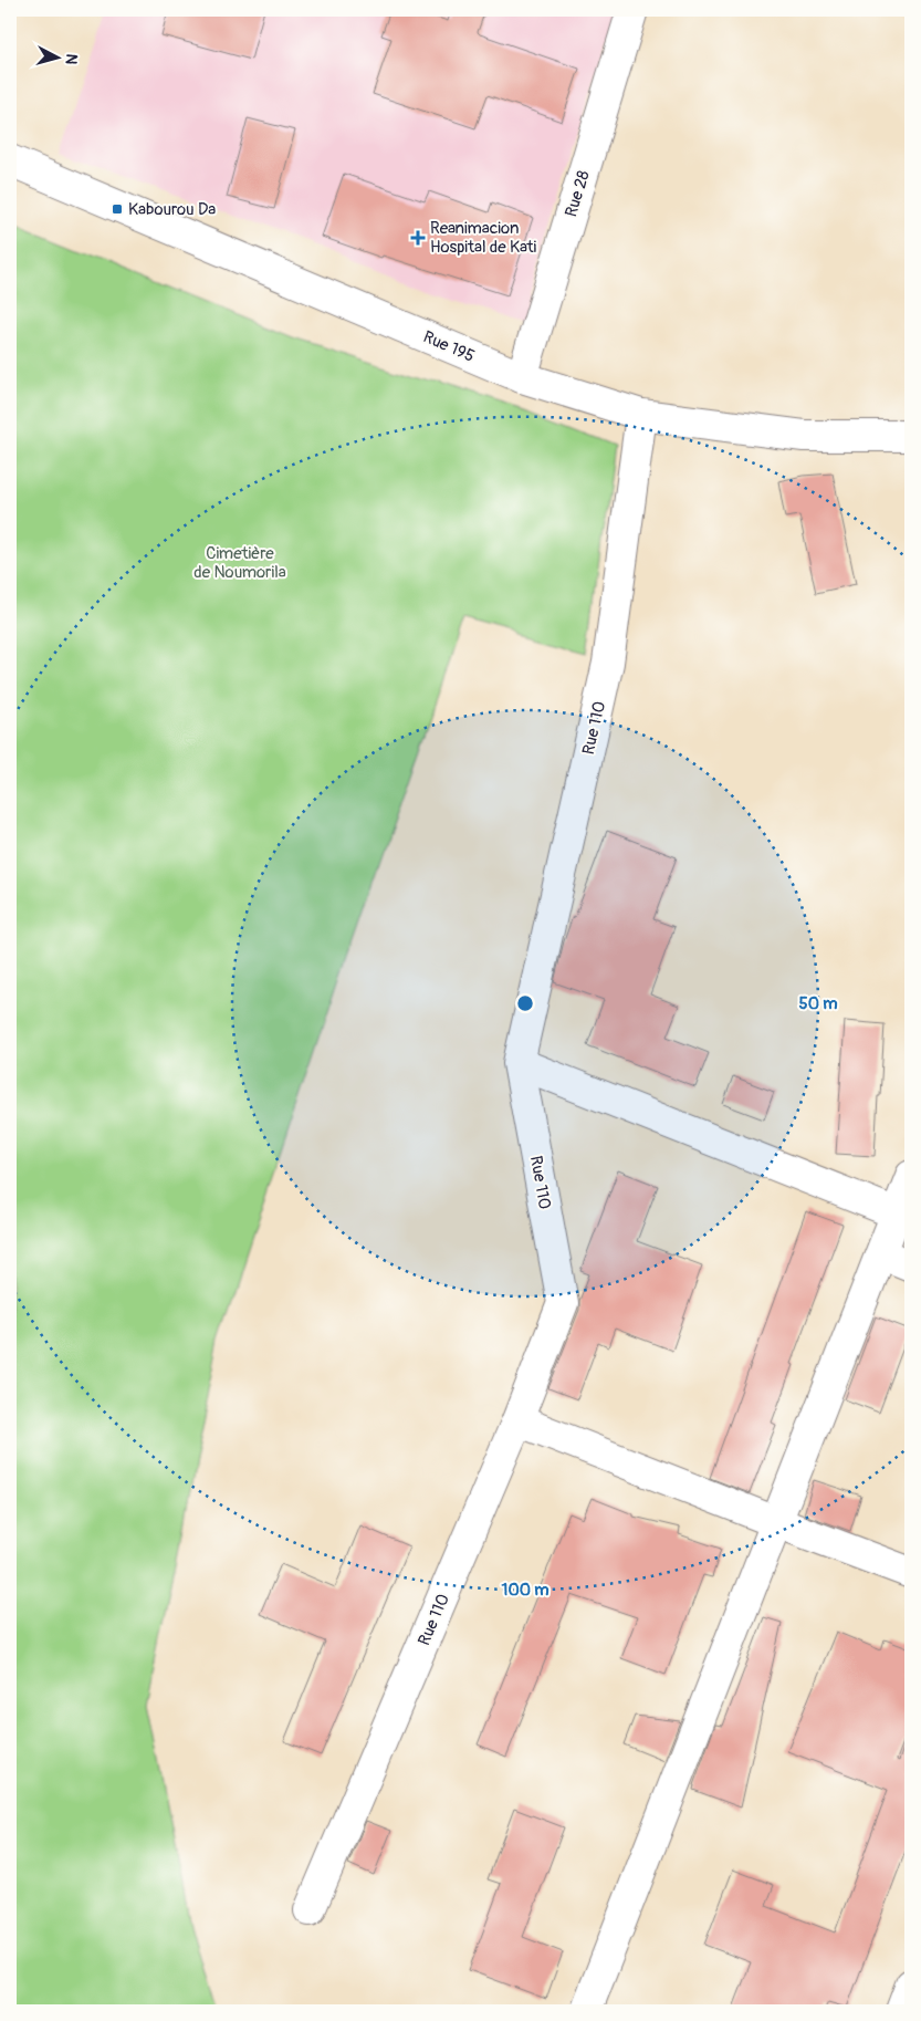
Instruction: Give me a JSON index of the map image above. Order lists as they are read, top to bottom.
{
  "streets": {
    "street": ["Rue 28", "Rue 195", "Rue 110"]
  },
  "crossings": [
    ["Rue 28", "Rue 195"],
    ["Rue 195", "Rue 110"]
  ],
  "parks": ["Cimetière de Noumorila"],
  "places": {
    "transit": ["Kabourou Da"],
    "health": ["Reanimacion Hospital de Kati"]
  },
  "north": "right",
  "rings": ["50 m", "100 m"]
}
